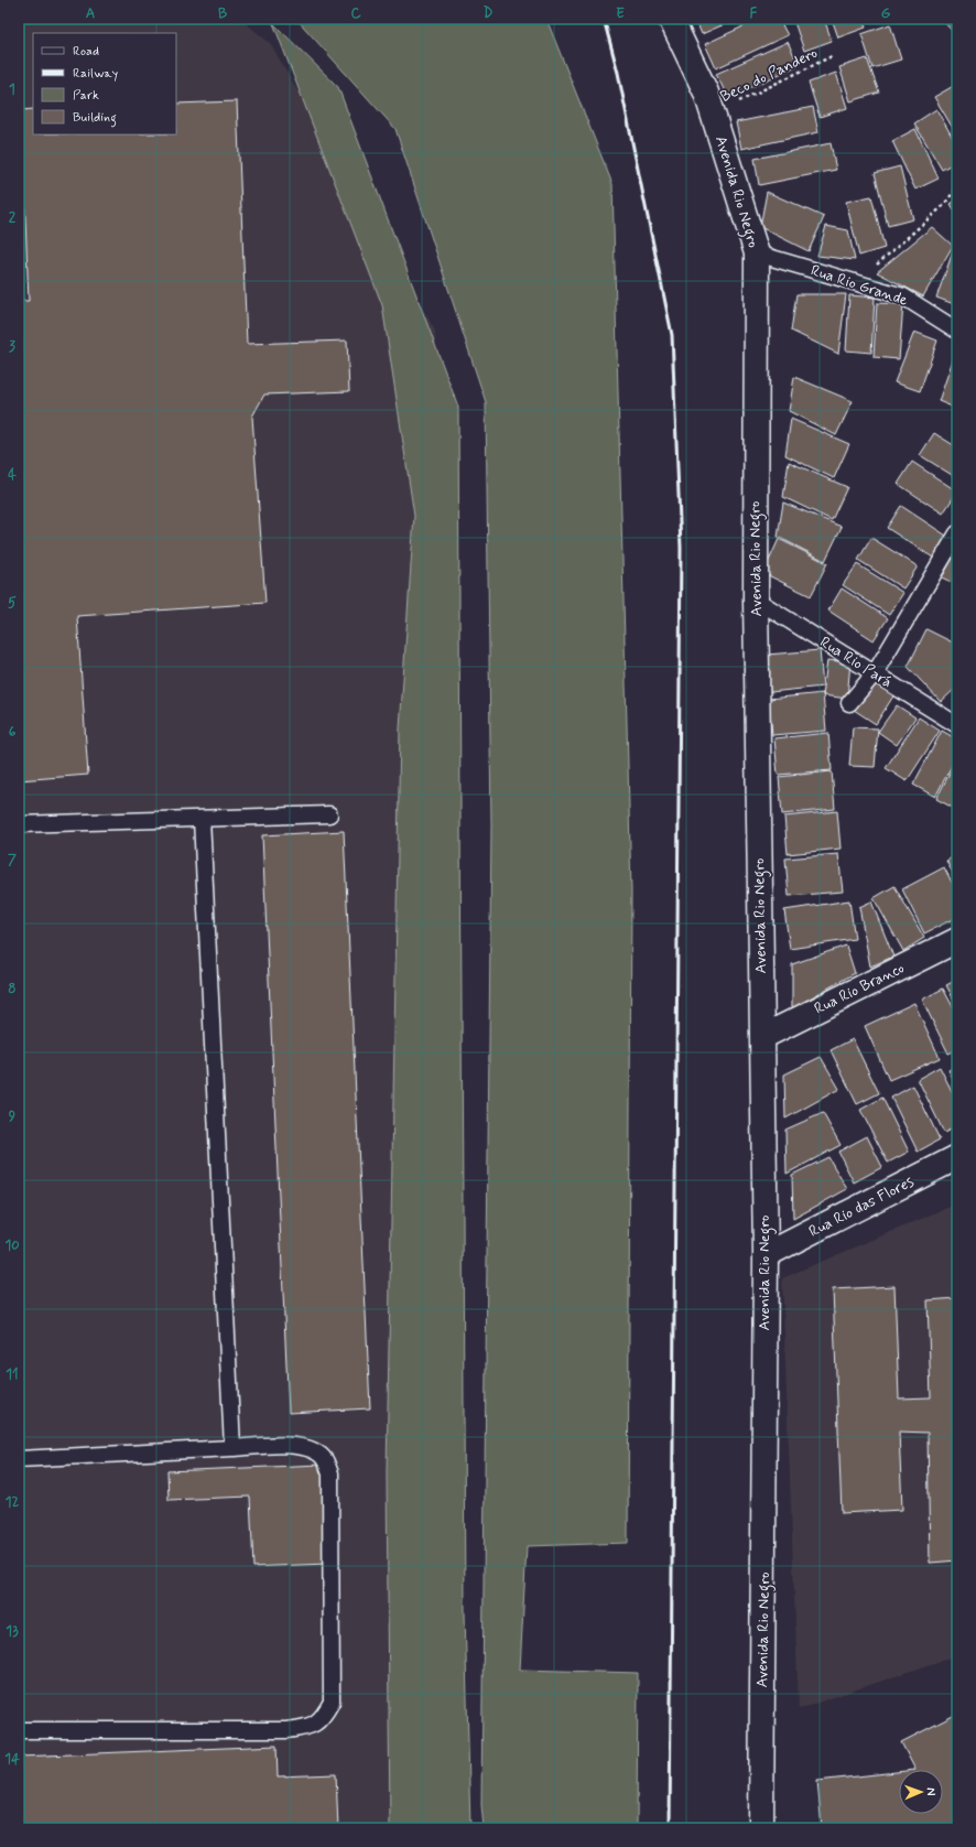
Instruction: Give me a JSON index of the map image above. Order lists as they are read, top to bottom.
{
  "streets": {
    "street": ["Avenida Rio Negro", "Rua Rio Branco", "Rua Rio das Flores"],
    "lane": ["Rua Rio Grande", "Rua Rio Pará"],
    "path": ["Beco do Pandero"]
  },
  "crossings": [
    ["Beco do Pandero", "Avenida Rio Negro"],
    ["Avenida Rio Negro", "Rua Rio Grande"],
    ["Avenida Rio Negro", "Rua Rio Pará"],
    ["Avenida Rio Negro", "Rua Rio Branco"],
    ["Avenida Rio Negro", "Rua Rio das Flores"]
  ],
  "legend": [
    "Road",
    "Railway",
    "Park",
    "Building"
  ],
  "north": "right",
  "grid": {
    "columns": [
      "A",
      "B",
      "C",
      "D",
      "E",
      "F",
      "G"
    ],
    "rows": [
      "1",
      "2",
      "3",
      "4",
      "5",
      "6",
      "7",
      "8",
      "9",
      "10",
      "11",
      "12",
      "13",
      "14"
    ]
  }
}
